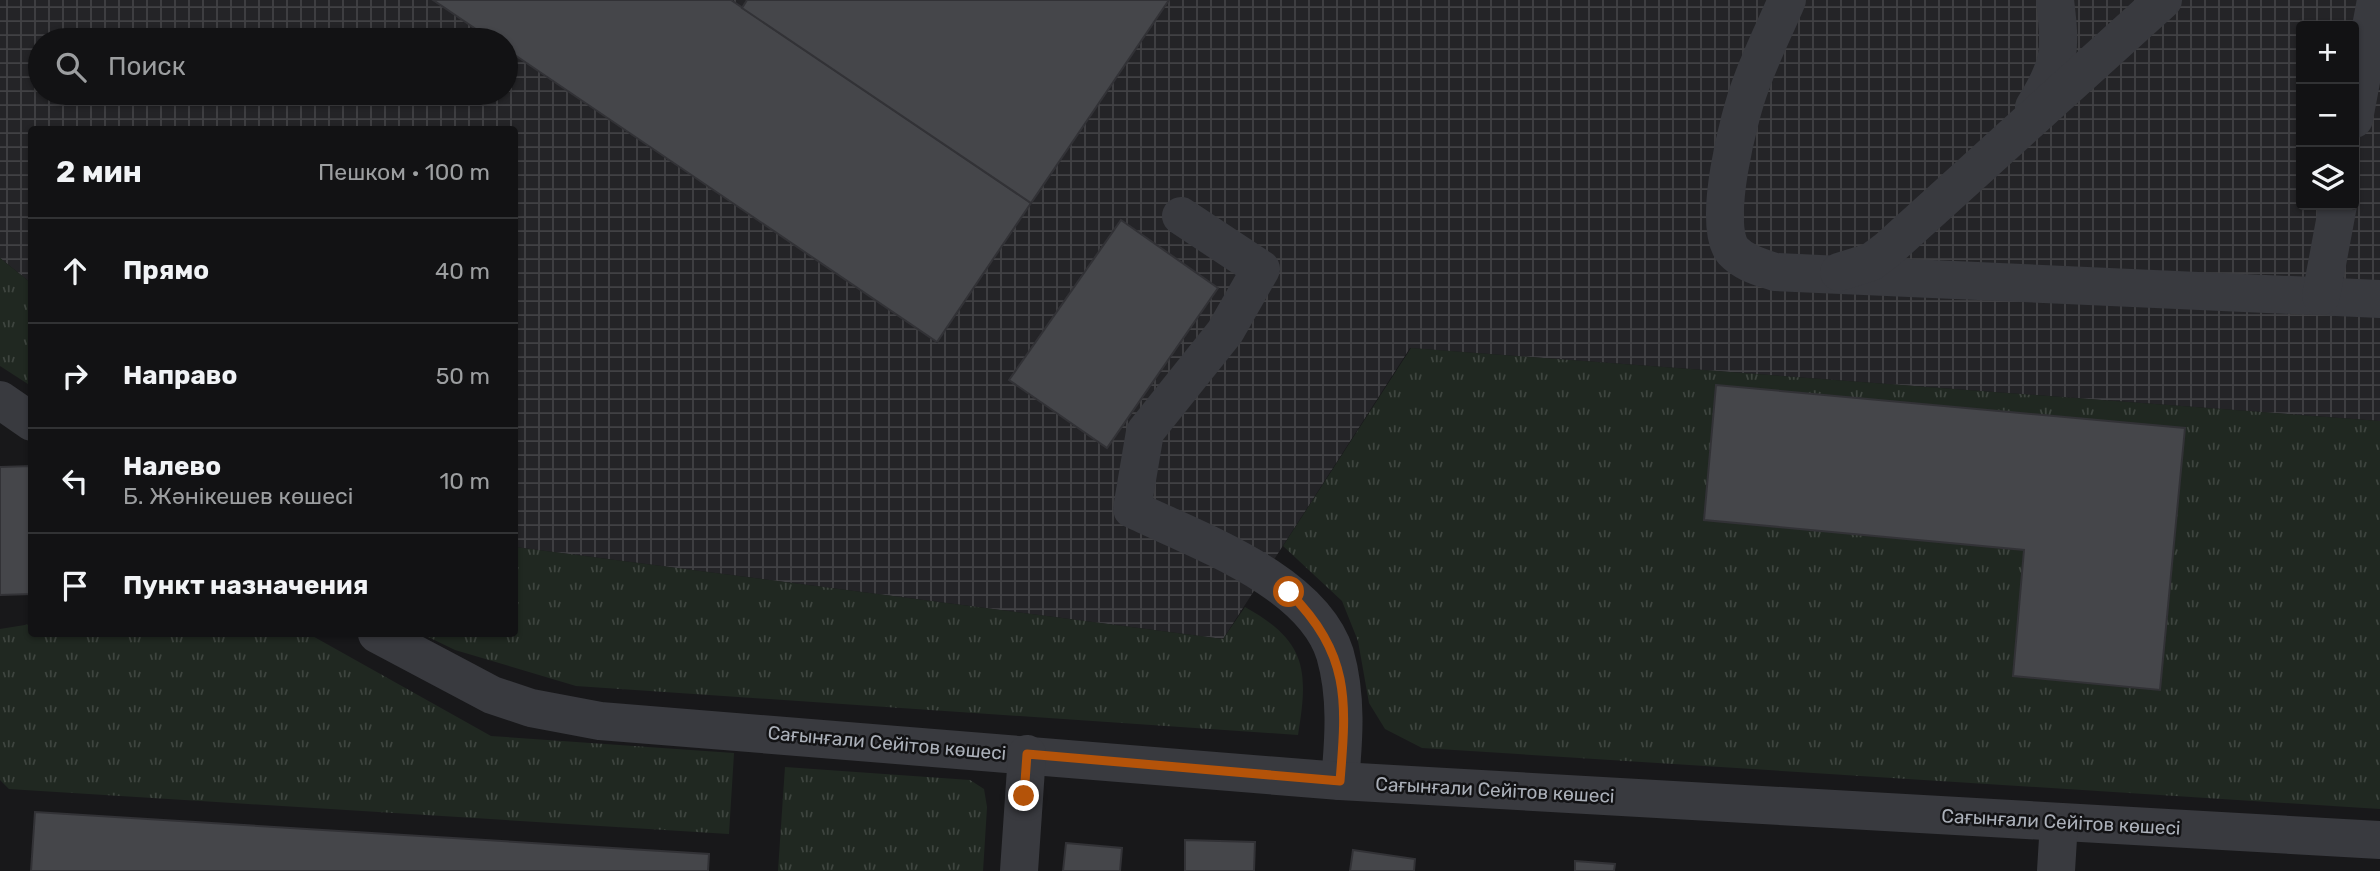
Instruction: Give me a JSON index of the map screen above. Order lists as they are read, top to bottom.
{
  "streets": {
    "street": ["Сағынғали Сейітов көшесі"]
  },
  "page": {
    "map_buttons": ["+", "−"],
    "search": "Поиск",
    "heading": ["2 мин", "Пешком · 100 m"],
    "list": [
      ["Прямо", "40 m"],
      ["Направо", "50 m"],
      ["Налево", "Б. Жәнікешев көшесі", "10 m"],
      "Пункт назначения"
    ]
  }
}
